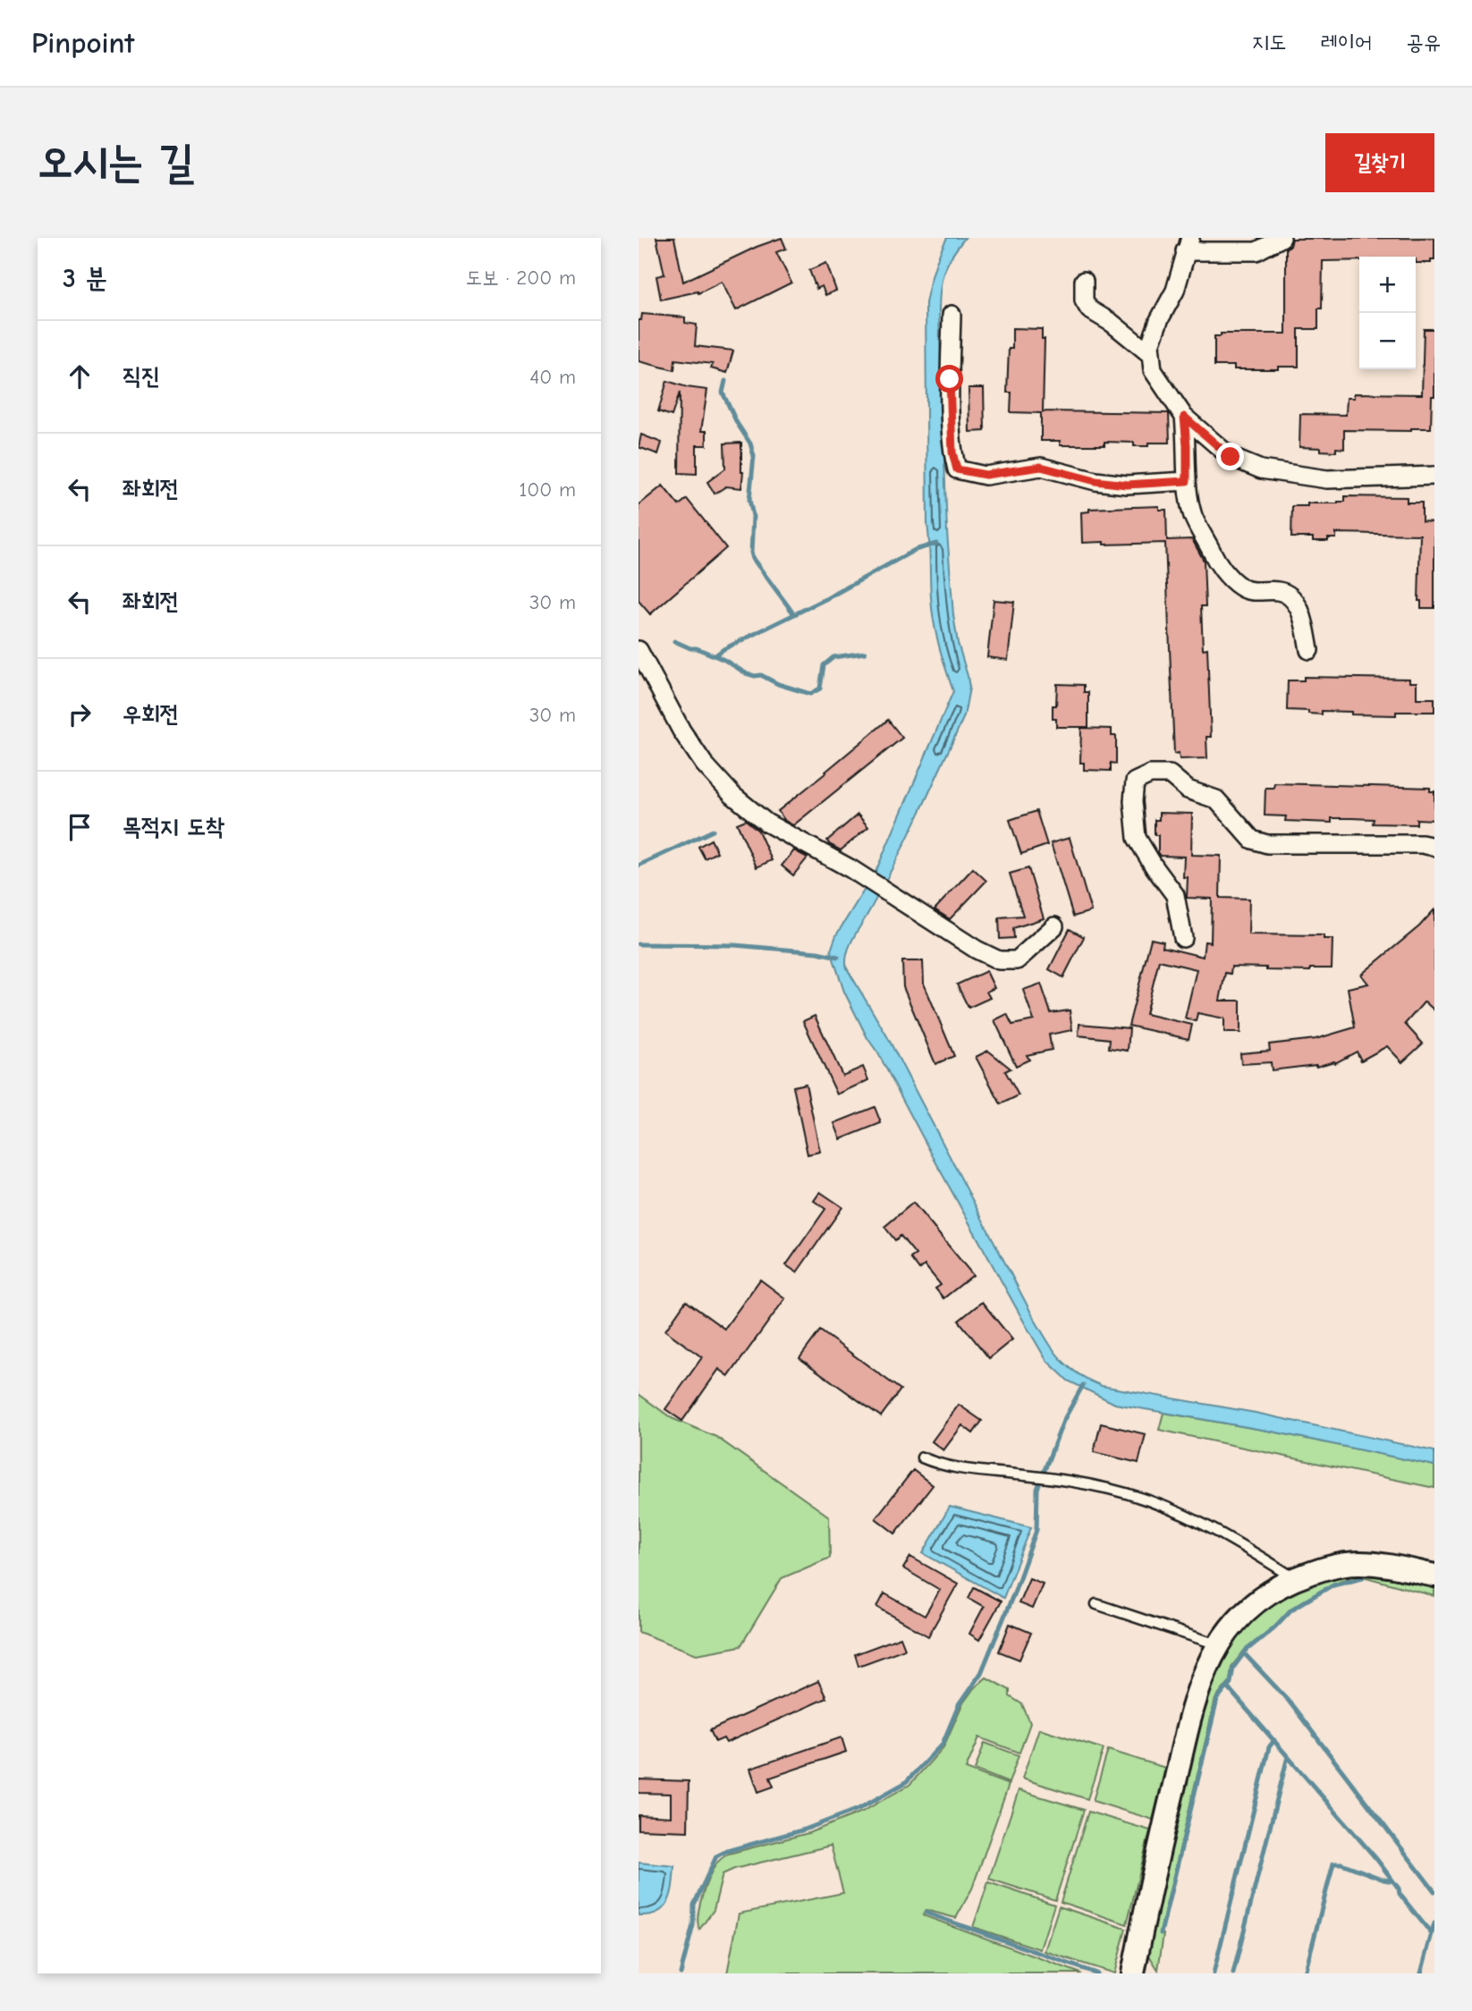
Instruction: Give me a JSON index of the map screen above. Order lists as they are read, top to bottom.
{
  "page": {
    "header": "Pinpoint",
    "nav": ["지도", "레이어", "공유"],
    "buttons": "길찾기",
    "title": "오시는 길",
    "heading": ["3 분", "도보 · 200 m"],
    "map_buttons": ["+", "−"],
    "list": [
      ["직진", "40 m"],
      ["좌회전", "100 m"],
      ["좌회전", "30 m"],
      ["우회전", "30 m"],
      "목적지 도착"
    ]
  }
}
